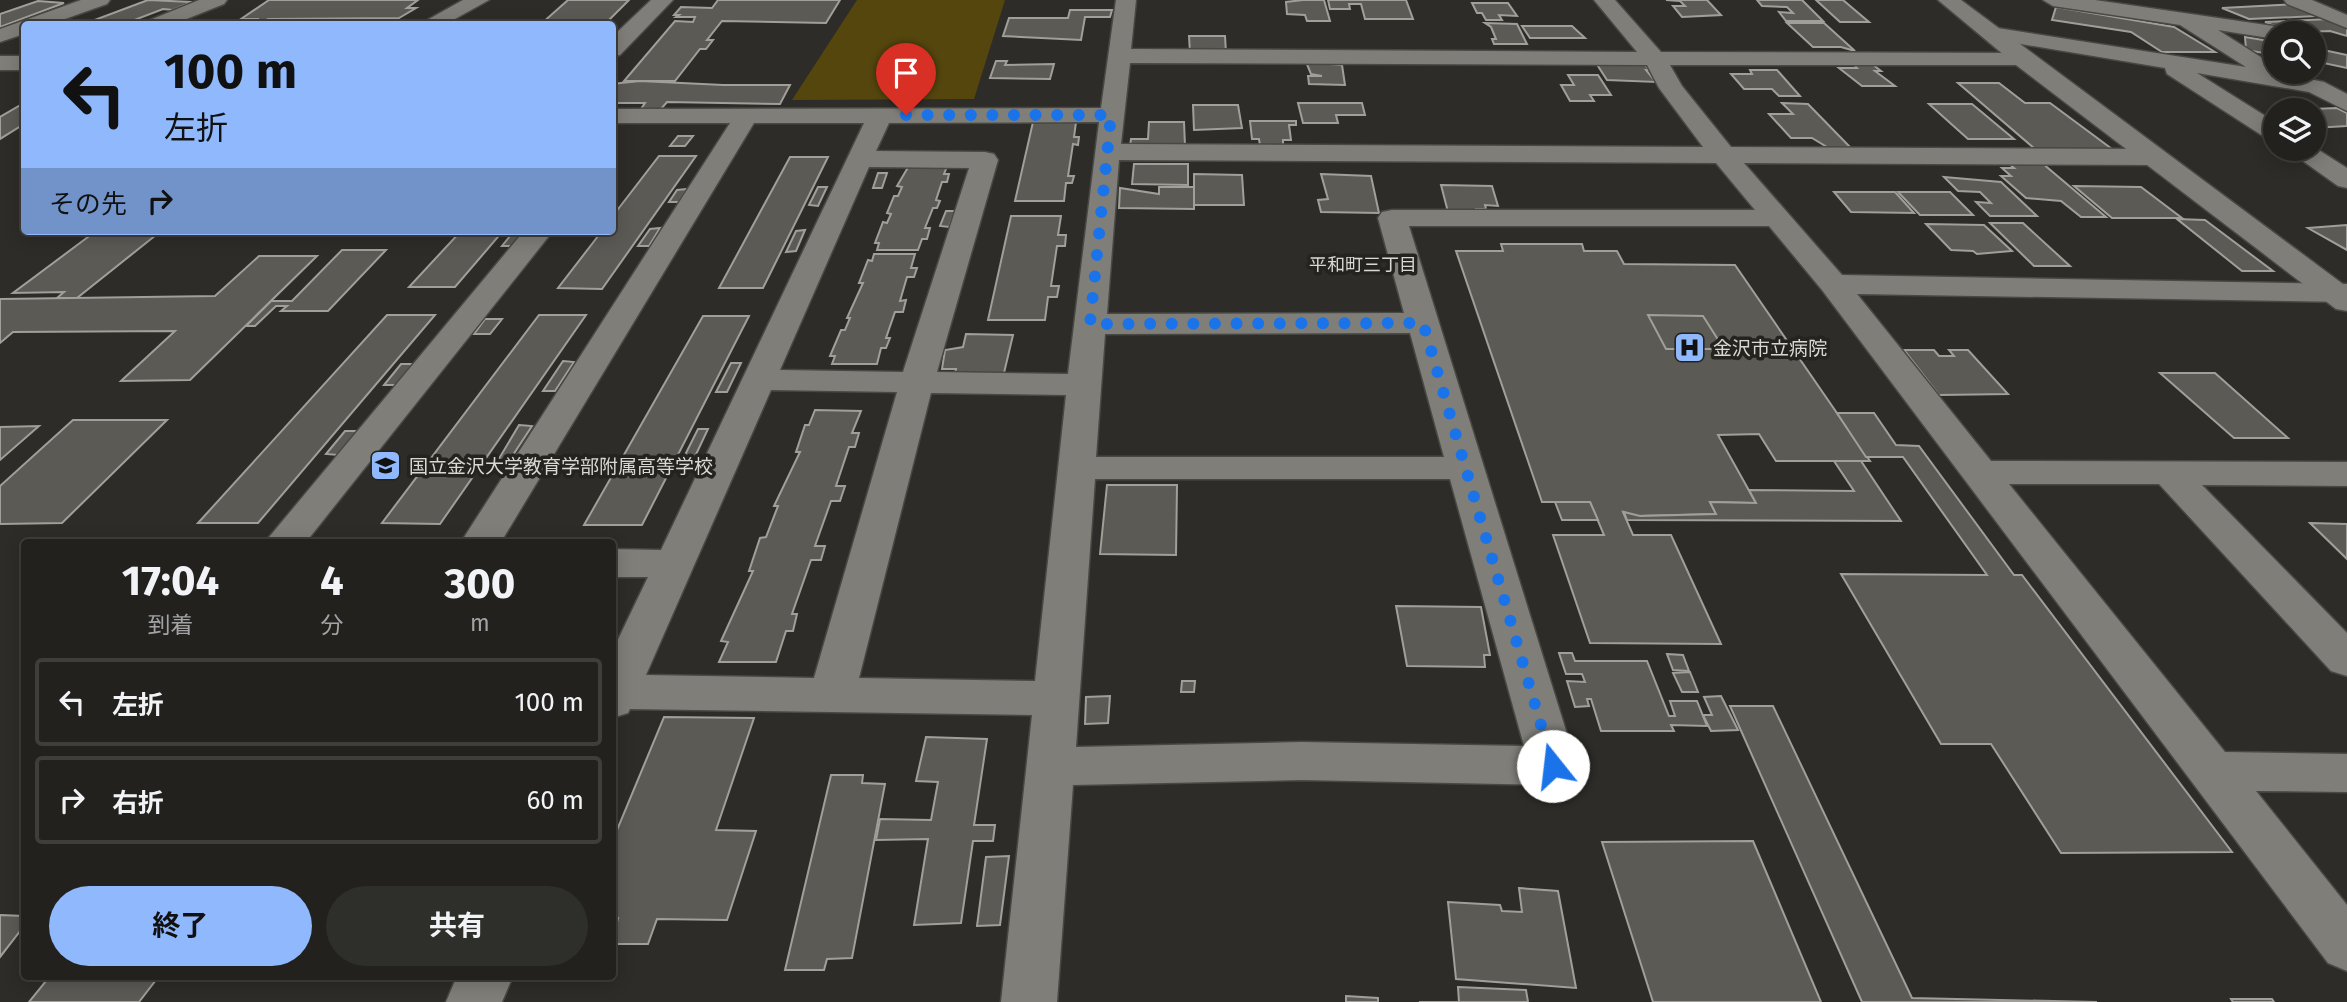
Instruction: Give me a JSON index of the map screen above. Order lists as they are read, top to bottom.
{
  "districts": ["平和町三丁目"],
  "places": {
    "hospital": ["金沢市立病院"],
    "school or university": ["国立金沢大学教育学部附属高等学校"]
  },
  "page": {
    "turn": ["100 m", "左折"],
    "then": "その先",
    "eta": [
      "17:04",
      "到着",
      "4",
      "分",
      "300",
      "m"
    ],
    "list": [
      {
        "name": "左折",
        "value": "100 m"
      },
      {
        "name": "右折",
        "value": "60 m"
      }
    ],
    "buttons": ["終了", "共有"]
  }
}
